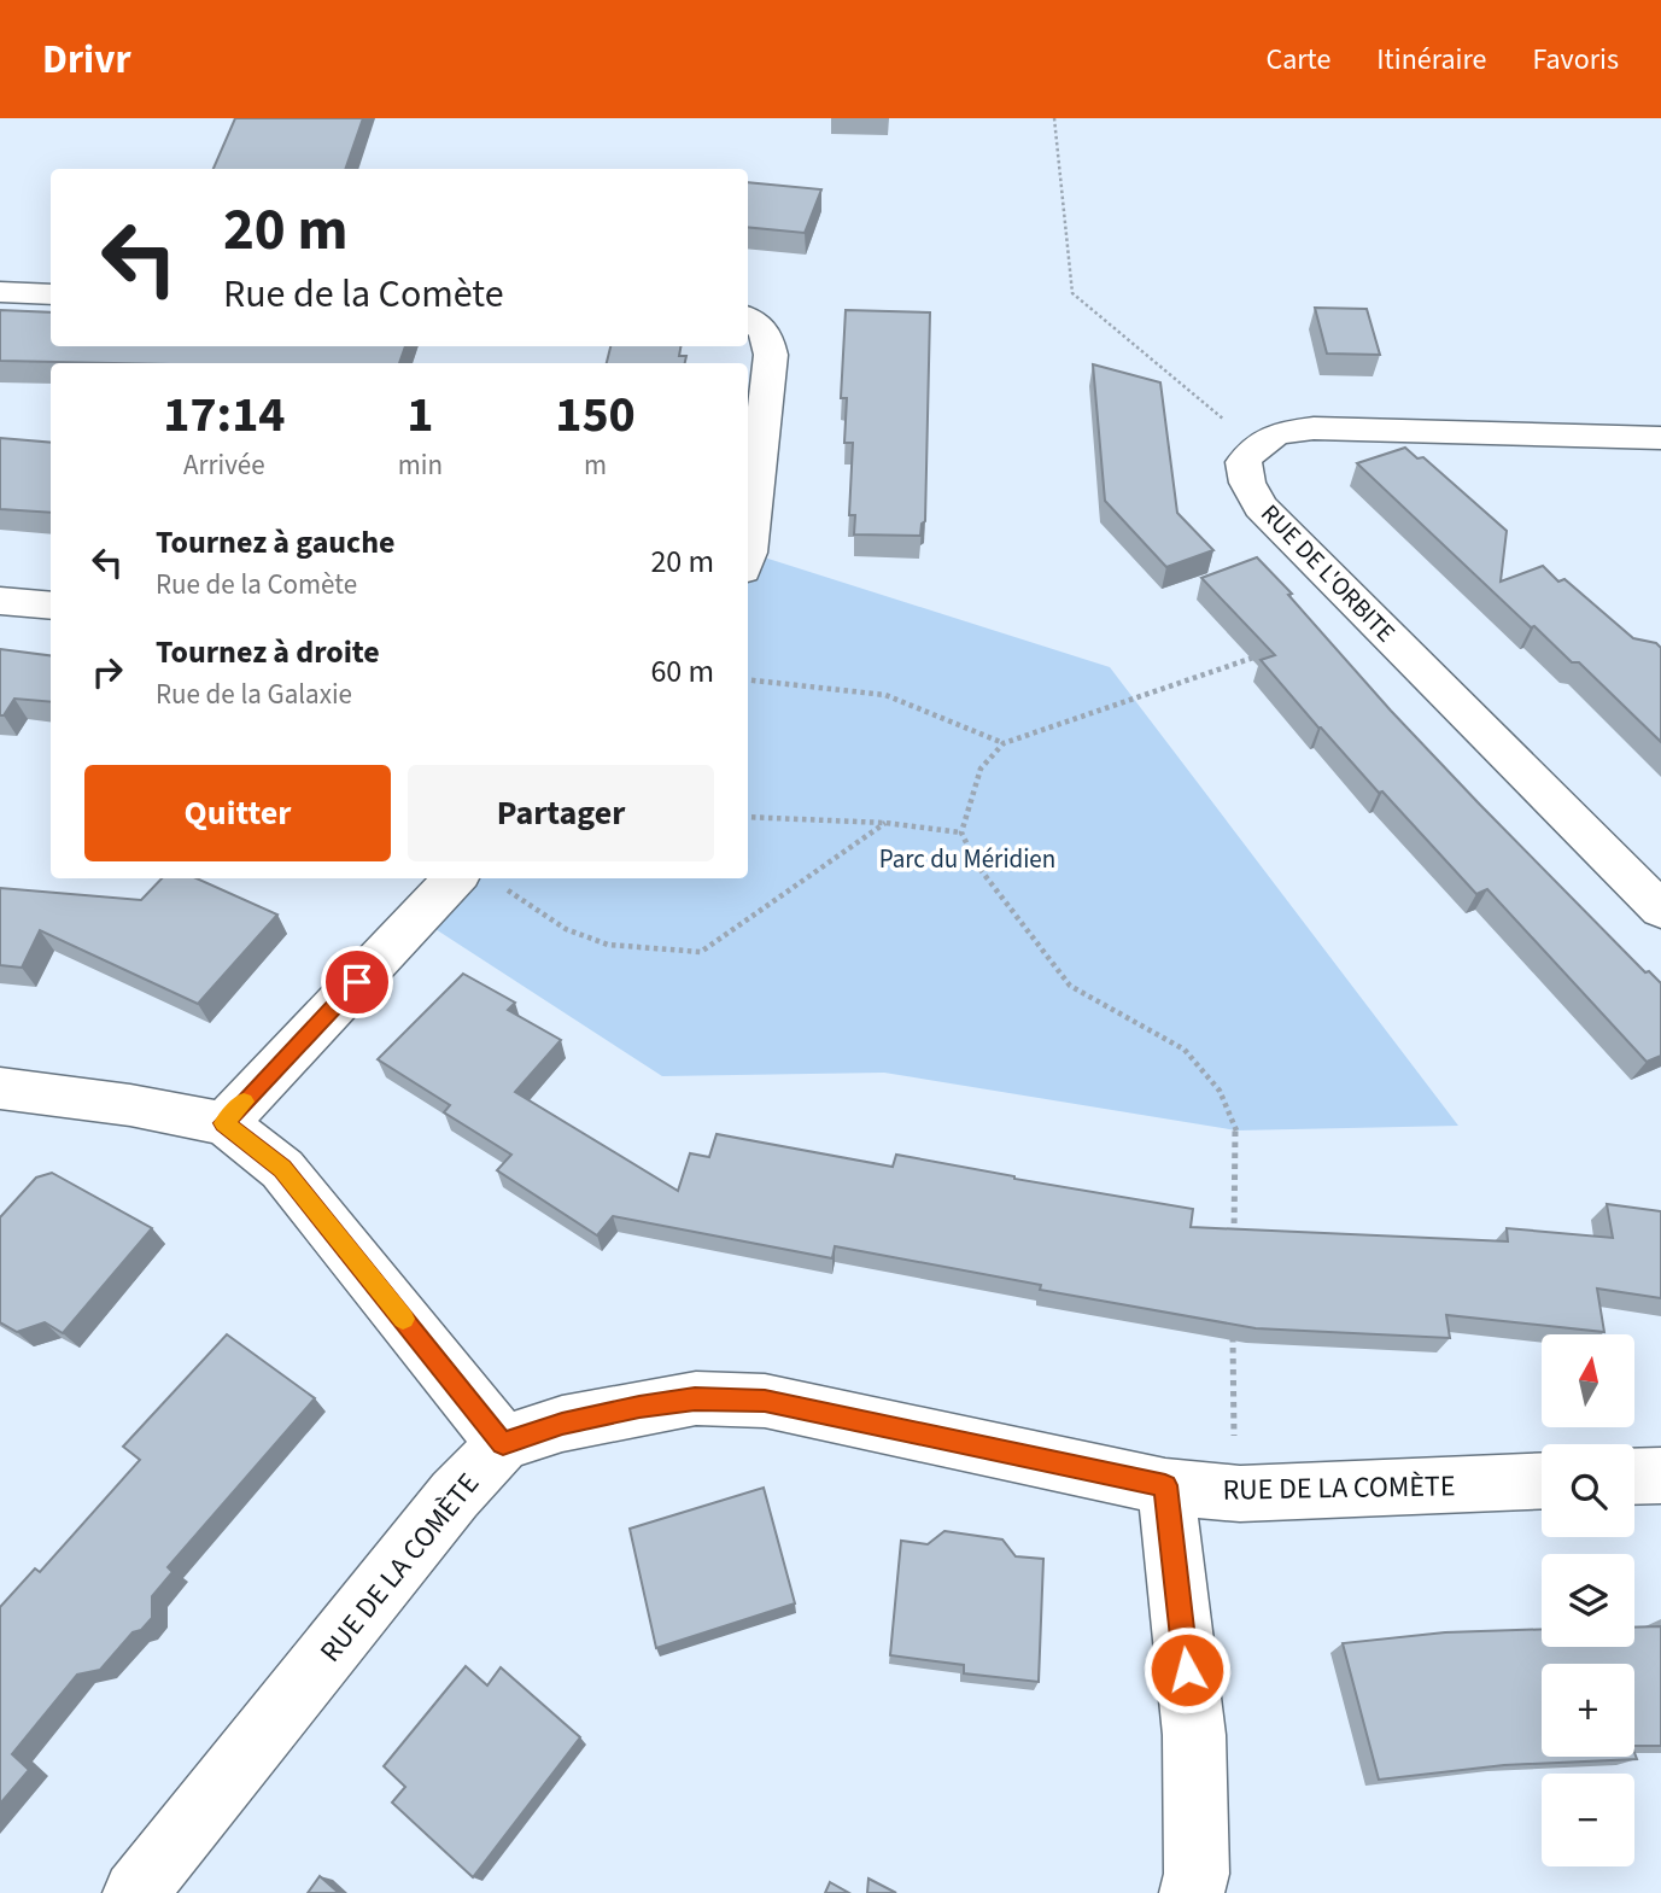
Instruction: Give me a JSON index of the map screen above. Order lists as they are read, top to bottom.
{
  "streets": {
    "street": ["RUE DE L'ORBITE", "RUE DE LA COMÈTE"]
  },
  "parks": ["Parc du Méridien"],
  "north": "top",
  "page": {
    "header": "Drivr",
    "nav": ["Carte", "Itinéraire", "Favoris"],
    "turn": ["20 m", "Rue de la Comète"],
    "eta": [
      "17:14",
      "Arrivée",
      "1",
      "min",
      "150",
      "m"
    ],
    "list": [
      {
        "name": "Tournez à gauche",
        "note": "Rue de la Comète",
        "value": "20 m"
      },
      {
        "name": "Tournez à droite",
        "note": "Rue de la Galaxie",
        "value": "60 m"
      }
    ],
    "buttons": ["Quitter", "Partager"],
    "map_buttons": ["+", "−"]
  }
}
